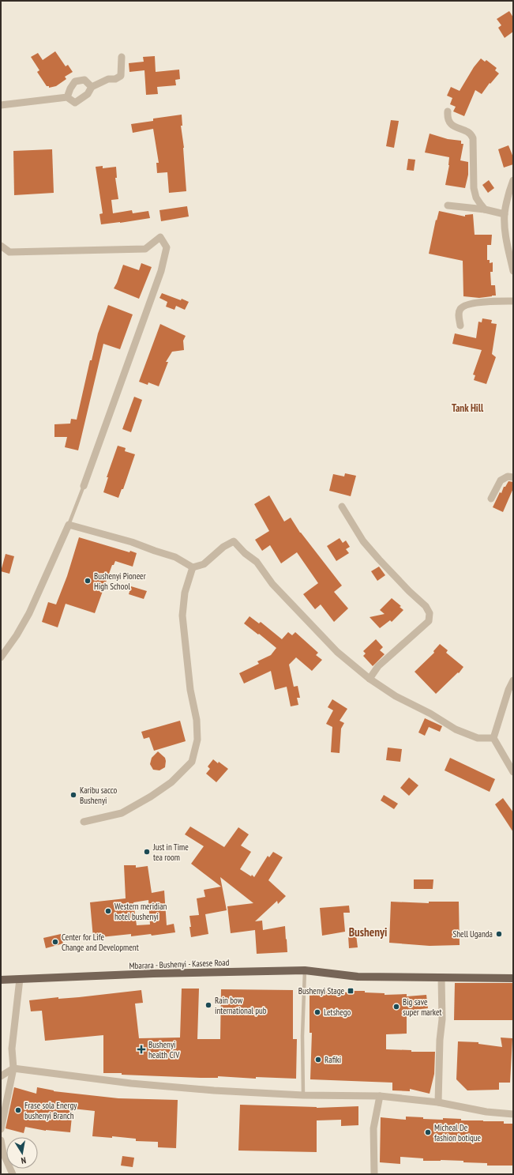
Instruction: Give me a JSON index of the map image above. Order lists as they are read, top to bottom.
{
  "streets": {
    "main road": ["Mbarara - Bushenyi - Kasese Road"]
  },
  "districts": ["Tank Hill", "Bushenyi"],
  "places": {
    "other": [
      "Bushenyi Pioneer High School",
      "Karibu sacco Bushenyi",
      "Just in Time tea room",
      "Western meridian hotel bushenyi",
      "Shell Uganda",
      "Center for Life Change and Development",
      "Rain bow international pub",
      "Big save super market",
      "Letshego",
      "Rafiki",
      "Frase sola Energy bushenyi Branch",
      "Micheal De fashion botique"
    ],
    "transit": ["Bushenyi Stage"],
    "health": ["Bushenyi health CIV"]
  },
  "north": "bottom"
}
